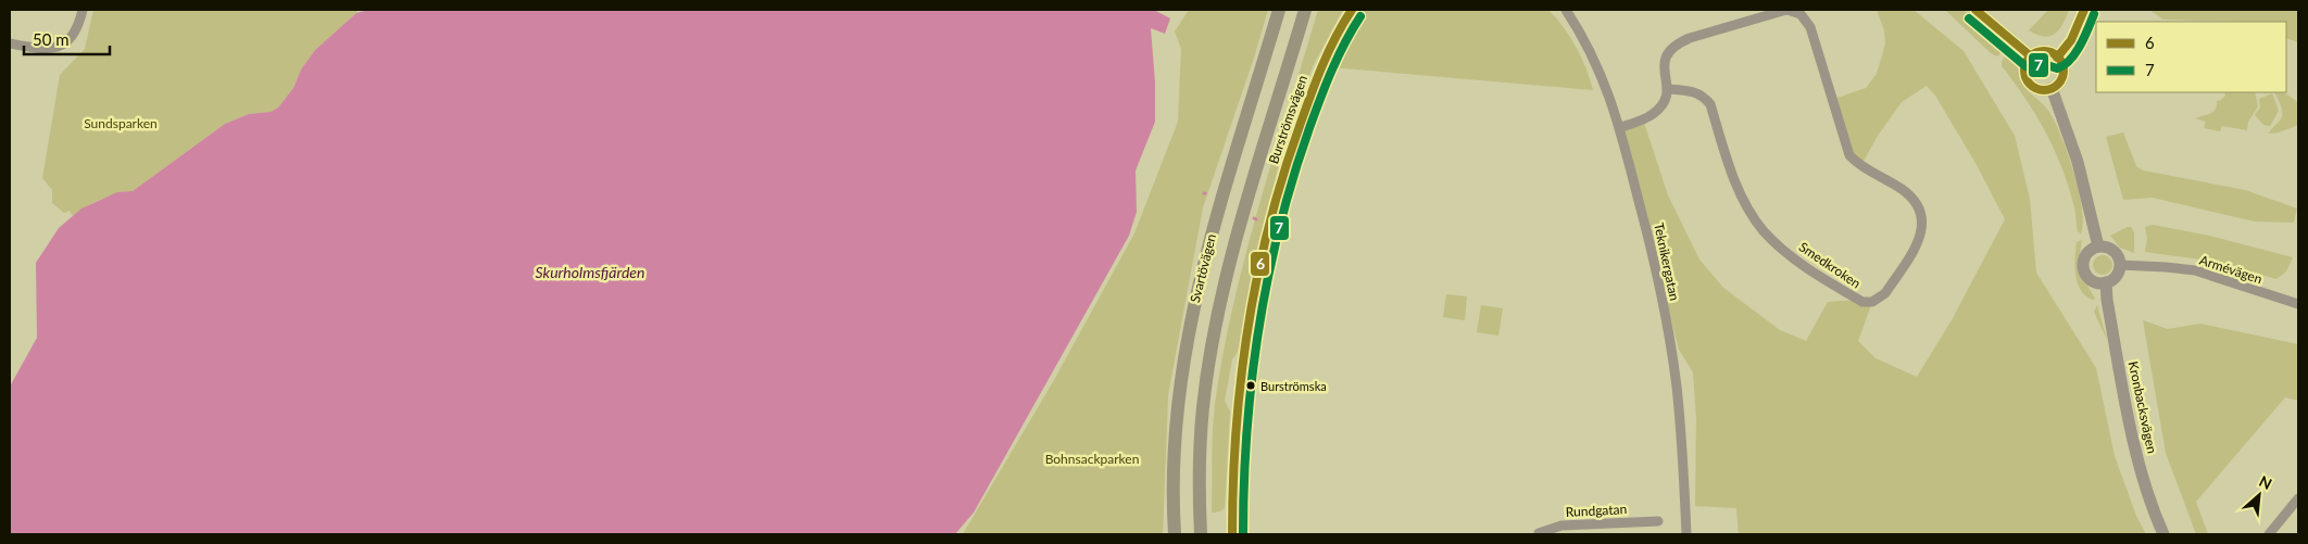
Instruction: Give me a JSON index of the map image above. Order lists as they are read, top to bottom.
{
  "streets": {
    "main road": ["Svartövägen"],
    "street": [
      "Burströmsvägen",
      "Teknikergatan",
      "Smedkroken",
      "Armévägen",
      "Kronbacksvägen",
      "Rundgatan"
    ]
  },
  "crossings": [
    ["Armévägen", "Kronbacksvägen"]
  ],
  "water": ["Skurholmsfjärden"],
  "parks": ["Sundsparken", "Bohnsackparken"],
  "places": ["Burströmska"],
  "lines": ["transit line 6", "transit line 7"],
  "legend": ["6", "7"],
  "scale_bar": "50 m",
  "north": "top right"
}
